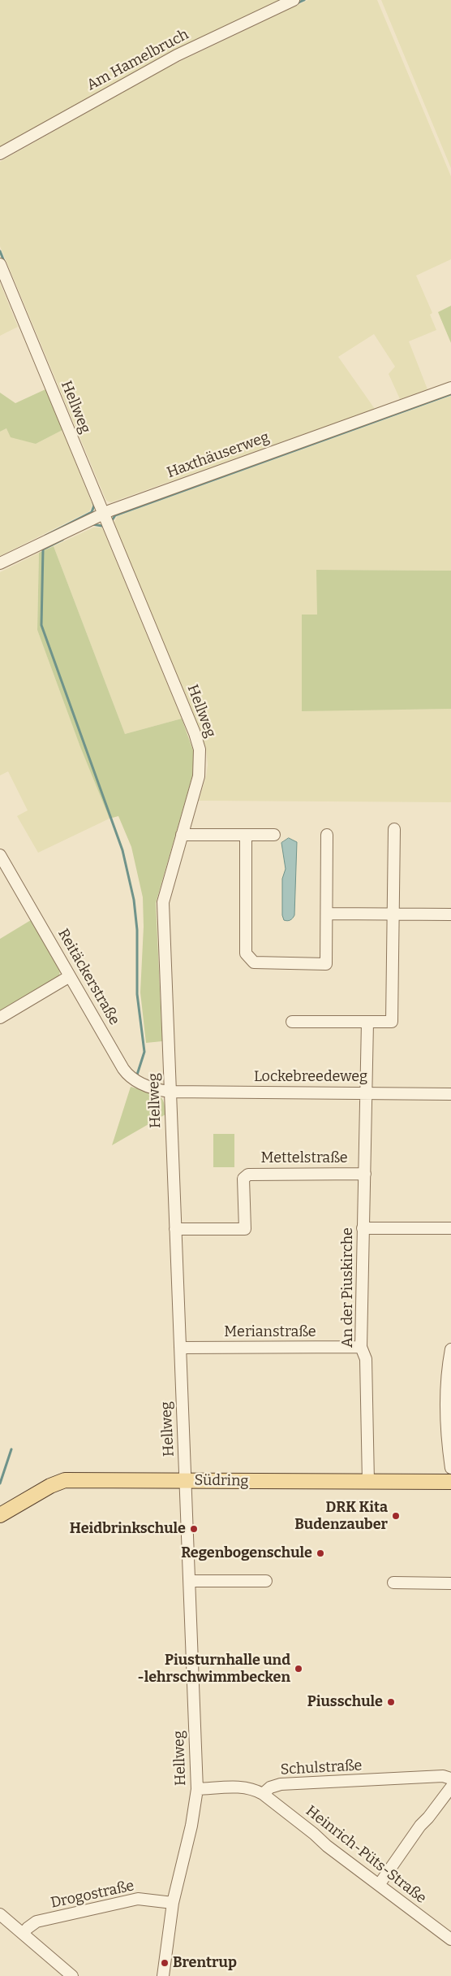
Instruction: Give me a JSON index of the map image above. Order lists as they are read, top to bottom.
{
  "streets": {
    "main road": ["Südring"],
    "street": [
      "Am Hamelbruch",
      "Hellweg",
      "Haxthäuserweg",
      "Reitäckerstraße",
      "Lockebreedeweg",
      "Mettelstraße",
      "An der Piuskirche",
      "Merianstraße",
      "Schulstraße",
      "Heinrich-Püts-Straße",
      "Drogostraße"
    ]
  },
  "crossings": [
    ["Hellweg", "Haxthäuserweg"],
    ["Hellweg", "Reitäckerstraße"],
    ["Hellweg", "Lockebreedeweg"],
    ["Hellweg", "Mettelstraße"],
    ["Hellweg", "Merianstraße"],
    ["Hellweg", "Südring"],
    ["Hellweg", "Drogostraße"],
    ["Reitäckerstraße", "Lockebreedeweg"],
    ["Lockebreedeweg", "An der Piuskirche"],
    ["Mettelstraße", "An der Piuskirche"],
    ["An der Piuskirche", "Merianstraße"],
    ["An der Piuskirche", "Südring"],
    ["Schulstraße", "Heinrich-Püts-Straße"]
  ],
  "places": [
    "DRK Kita Budenzauber",
    "Heidbrinkschule",
    "Regenbogenschule",
    "Piusturnhalle und -lehrschwimmbecken",
    "Piusschule",
    "Brentrup"
  ]
}
